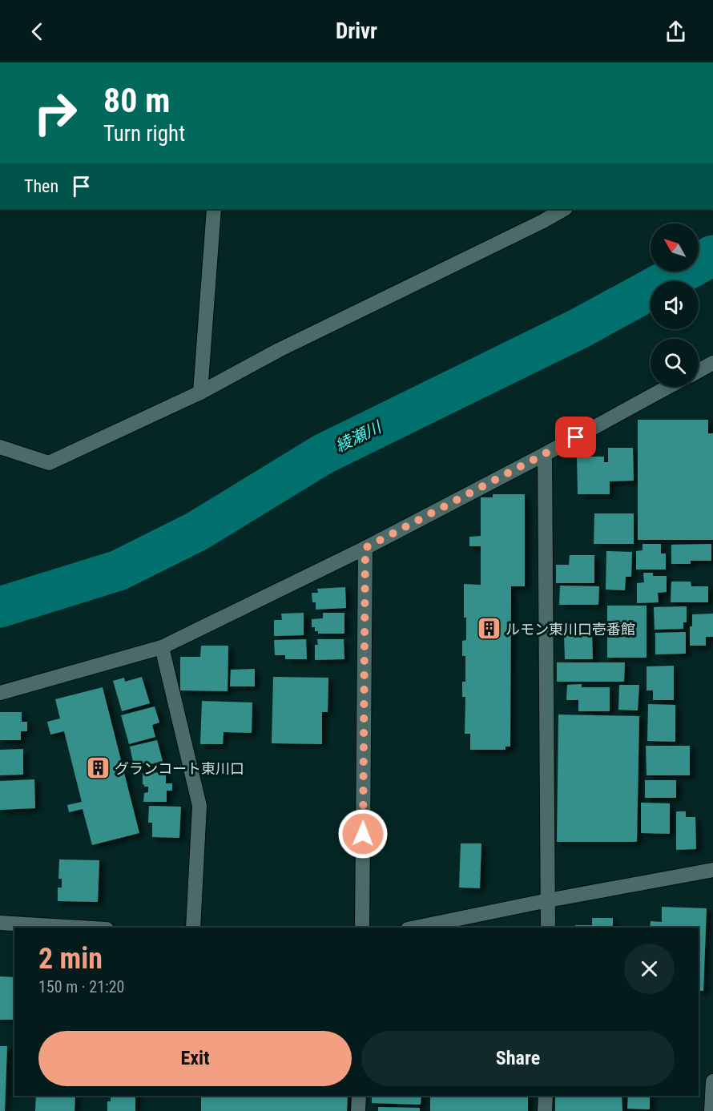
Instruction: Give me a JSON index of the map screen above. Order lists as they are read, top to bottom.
{
  "water": ["綾瀬川"],
  "places": {
    "building": ["ルモン東川口壱番館", "グランコート東川口"]
  },
  "north": "top left",
  "page": {
    "header": "Drivr",
    "turn": ["80 m", "Turn right"],
    "then": "Then",
    "heading": ["2 min", "150 m · 21:20"],
    "buttons": ["Exit", "Share"]
  }
}
